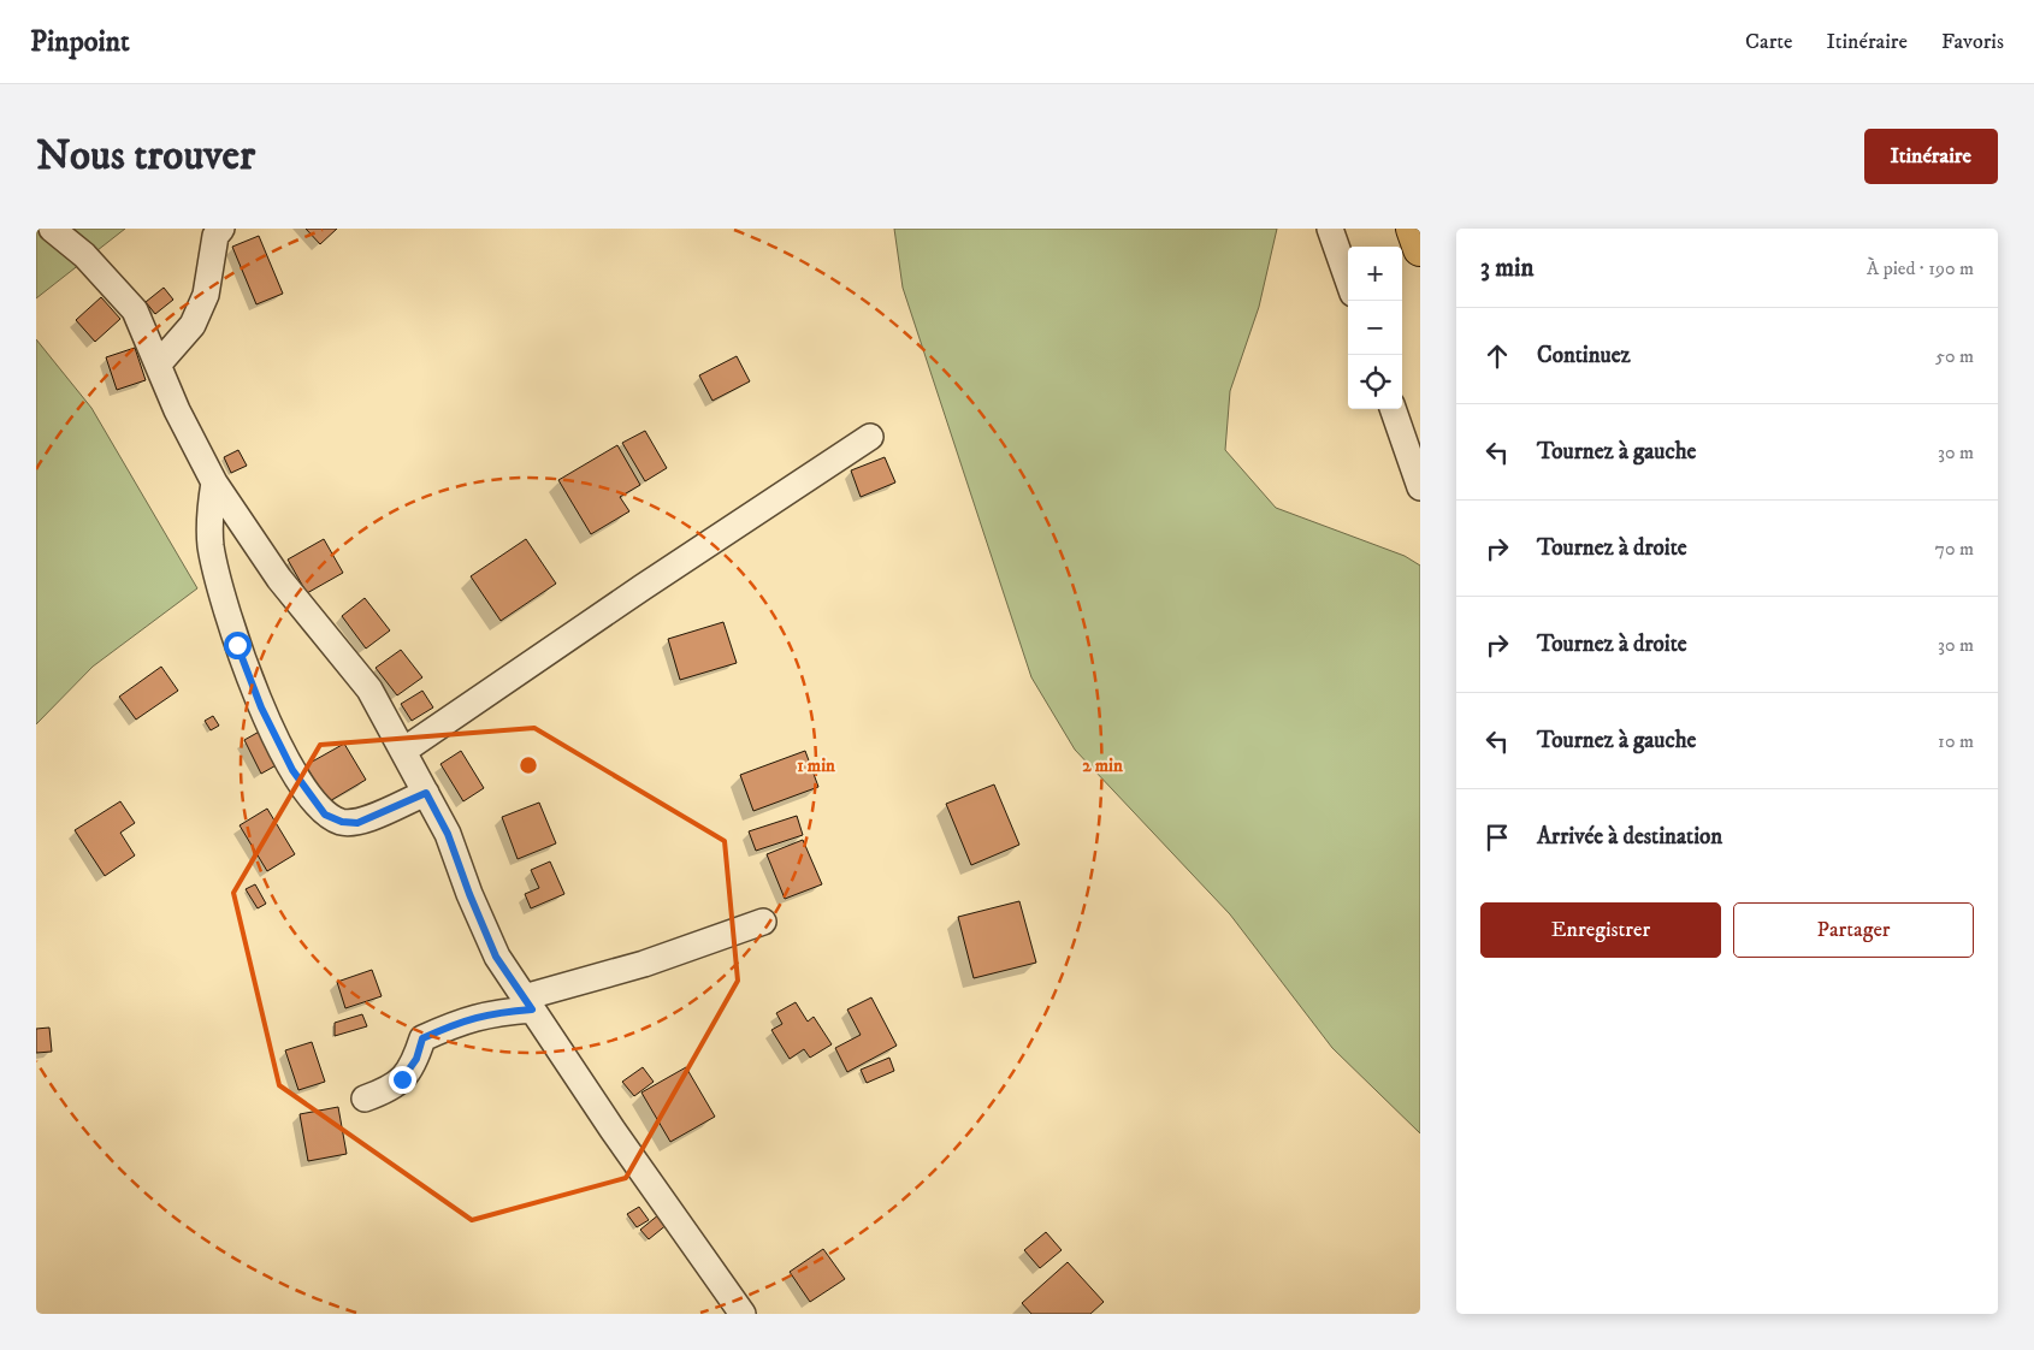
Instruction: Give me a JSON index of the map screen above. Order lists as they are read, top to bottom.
{
  "page": {
    "header": "Pinpoint",
    "nav": ["Carte", "Itinéraire", "Favoris"],
    "buttons": [
      "Itinéraire",
      ["Enregistrer", "Partager"]
    ],
    "title": "Nous trouver",
    "heading": ["3 min", "À pied · 190 m"],
    "map_buttons": ["+", "−"],
    "list": [
      ["Continuez", "50 m"],
      ["Tournez à gauche", "30 m"],
      ["Tournez à droite", "70 m"],
      ["Tournez à droite", "30 m"],
      ["Tournez à gauche", "10 m"],
      "Arrivée à destination"
    ]
  },
  "rings": ["1 min", "2 min"]
}
